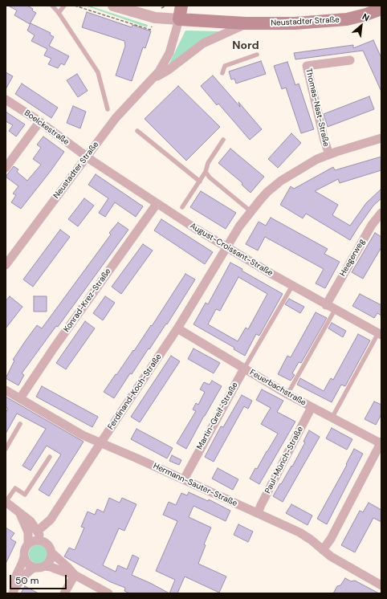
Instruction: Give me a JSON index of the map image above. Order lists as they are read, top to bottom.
{
  "streets": {
    "main road": ["Neustadter Straße"],
    "street": [
      "Thomas-Nast-Straße",
      "Boelckestraße",
      "August-Croissant-Straße",
      "Heegerweg",
      "Konrad-Krez-Straße",
      "Feuerbachstraße",
      "Ferdinand-Koch-Straße",
      "Martin-Greif-Straße",
      "Paul-Münch-Straße",
      "Hermann-Sauter-Straße"
    ]
  },
  "crossings": [
    ["Neustadter Straße", "Boelckestraße"],
    ["Neustadter Straße", "August-Croissant-Straße"],
    ["Thomas-Nast-Straße", "August-Croissant-Straße"],
    ["Thomas-Nast-Straße", "Ferdinand-Koch-Straße"],
    ["Boelckestraße", "August-Croissant-Straße"],
    ["August-Croissant-Straße", "Heegerweg"],
    ["August-Croissant-Straße", "Konrad-Krez-Straße"],
    ["August-Croissant-Straße", "Ferdinand-Koch-Straße"],
    ["August-Croissant-Straße", "Martin-Greif-Straße"],
    ["Konrad-Krez-Straße", "Hermann-Sauter-Straße"],
    ["Feuerbachstraße", "Ferdinand-Koch-Straße"],
    ["Feuerbachstraße", "Martin-Greif-Straße"],
    ["Feuerbachstraße", "Paul-Münch-Straße"],
    ["Ferdinand-Koch-Straße", "Hermann-Sauter-Straße"],
    ["Martin-Greif-Straße", "Hermann-Sauter-Straße"],
    ["Paul-Münch-Straße", "Hermann-Sauter-Straße"]
  ],
  "districts": ["Nord"],
  "scale_bar": "50 m",
  "north": "top right"
}
